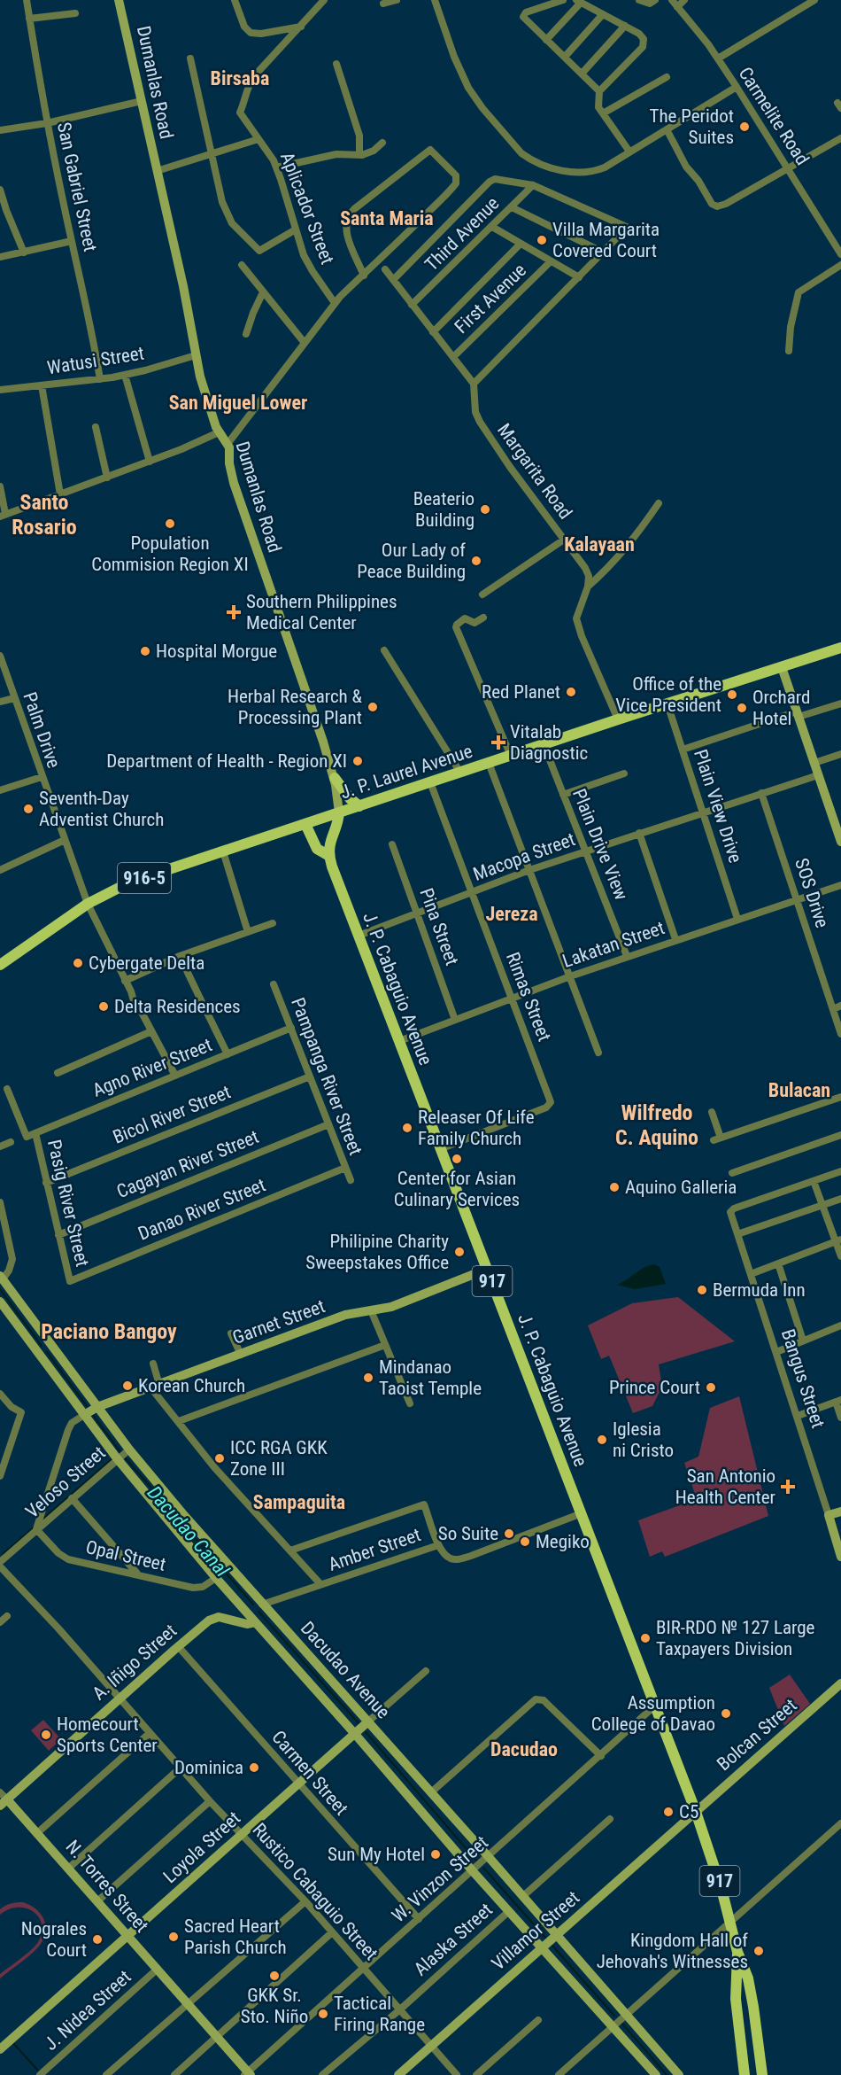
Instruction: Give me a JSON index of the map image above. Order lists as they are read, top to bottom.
{
  "streets": {
    "main road": [
      "Dumanlas Road",
      "J. P. Laurel Avenue",
      "916-5",
      "J. P. Cabaguio Avenue",
      "917",
      "Garnet Street",
      "Bangus Street",
      "A. Iñigo Street",
      "Dacudao Avenue",
      "Bolcan Street",
      "Loyola Street",
      "N. Torres Street",
      "Villamor Street"
    ],
    "street": [
      "Carmelite Road",
      "San Gabriel Street",
      "Aplicador Street",
      "Third Avenue",
      "First Avenue",
      "Watusi Street",
      "Margarita Road",
      "Palm Drive",
      "Plain View Drive",
      "Plain Drive View",
      "Macopa Street",
      "SOS Drive",
      "Pina Street",
      "Lakatan Street",
      "Rimas Street",
      "Agno River Street",
      "Pampanga River Street",
      "Bicol River Street",
      "Cagayan River Street",
      "Pasig River Street",
      "Danao River Street",
      "Veloso Street",
      "Amber Street",
      "Opal Street",
      "Carmen Street",
      "W. Vinzon Street",
      "Rustico Cabaguio Street",
      "Alaska Street",
      "J. Nidea Street"
    ]
  },
  "crossings": [
    ["Dumanlas Road", "Watusi Street"],
    ["Dumanlas Road", "J. P. Laurel Avenue"],
    ["San Gabriel Street", "Watusi Street"],
    ["Palm Drive", "J. P. Laurel Avenue"],
    ["Palm Drive", "Agno River Street"],
    ["J. P. Laurel Avenue", "Plain View Drive"],
    ["J. P. Laurel Avenue", "Plain Drive View"],
    ["J. P. Laurel Avenue", "Rimas Street"],
    ["Plain View Drive", "Macopa Street"],
    ["Plain View Drive", "Lakatan Street"],
    ["Plain Drive View", "Macopa Street"],
    ["Plain Drive View", "Lakatan Street"],
    ["Macopa Street", "SOS Drive"],
    ["Macopa Street", "Pina Street"],
    ["Macopa Street", "J. P. Cabaguio Avenue"],
    ["Macopa Street", "Rimas Street"],
    ["SOS Drive", "Lakatan Street"],
    ["Pina Street", "Lakatan Street"],
    ["Lakatan Street", "J. P. Cabaguio Avenue"],
    ["Lakatan Street", "Rimas Street"],
    ["J. P. Cabaguio Avenue", "Rimas Street"],
    ["J. P. Cabaguio Avenue", "Garnet Street"],
    ["J. P. Cabaguio Avenue", "Amber Street"],
    ["J. P. Cabaguio Avenue", "Bolcan Street"],
    ["J. P. Cabaguio Avenue", "W. Vinzon Street"],
    ["J. P. Cabaguio Avenue", "Villamor Street"],
    ["Agno River Street", "Pampanga River Street"],
    ["Agno River Street", "Pasig River Street"],
    ["Pampanga River Street", "Bicol River Street"],
    ["Pampanga River Street", "Cagayan River Street"],
    ["Pampanga River Street", "Danao River Street"],
    ["Bicol River Street", "Pasig River Street"],
    ["Cagayan River Street", "Pasig River Street"],
    ["Pasig River Street", "Danao River Street"],
    ["Garnet Street", "Dacudao Avenue"],
    ["Veloso Street", "Opal Street"],
    ["Veloso Street", "Dacudao Avenue"],
    ["Amber Street", "Dacudao Avenue"],
    ["Opal Street", "Dacudao Avenue"],
    ["A. Iñigo Street", "Dacudao Avenue"],
    ["A. Iñigo Street", "Carmen Street"],
    ["A. Iñigo Street", "N. Torres Street"],
    ["A. Iñigo Street", "Rustico Cabaguio Street"],
    ["Dacudao Avenue", "Loyola Street"],
    ["Dacudao Avenue", "W. Vinzon Street"],
    ["Dacudao Avenue", "Villamor Street"],
    ["Dacudao Avenue", "Alaska Street"],
    ["Bolcan Street", "Villamor Street"],
    ["Carmen Street", "Loyola Street"],
    ["Carmen Street", "W. Vinzon Street"],
    ["Loyola Street", "N. Torres Street"],
    ["Loyola Street", "Rustico Cabaguio Street"],
    ["W. Vinzon Street", "N. Torres Street"],
    ["W. Vinzon Street", "Rustico Cabaguio Street"],
    ["N. Torres Street", "J. Nidea Street"],
    ["Rustico Cabaguio Street", "Villamor Street"],
    ["Rustico Cabaguio Street", "Alaska Street"]
  ],
  "districts": [
    "Birsaba",
    "Santa Maria",
    "San Miguel Lower",
    "Santo Rosario",
    "Kalayaan",
    "Jereza",
    "Bulacan",
    "Wilfredo C. Aquino",
    "Paciano Bangoy",
    "Sampaguita",
    "Dacudao"
  ],
  "water": ["Dacudao Canal"],
  "places": {
    "other": [
      "The Peridot Suites",
      "Villa Margarita Covered Court",
      "Beaterio Building",
      "Population Commision Region XI",
      "Our Lady of Peace Building",
      "Hospital Morgue",
      "Red Planet",
      "Office of the Vice President",
      "Herbal Research & Processing Plant",
      "Orchard Hotel",
      "Department of Health - Region XI",
      "Seventh-Day Adventist Church",
      "Cybergate Delta",
      "Delta Residences",
      "Releaser Of Life Family Church",
      "Center for Asian Culinary Services",
      "Aquino Galleria",
      "Philipine Charity Sweepstakes Office",
      "Bermuda Inn",
      "Mindanao Taoist Temple",
      "Korean Church",
      "Prince Court",
      "Iglesia ni Cristo",
      "ICC RGA GKK Zone III",
      "So Suite",
      "Megiko",
      "BIR-RDO № 127 Large Taxpayers Division",
      "Assumption College of Davao",
      "Homecourt Sports Center",
      "Dominica",
      "C5",
      "Sun My Hotel",
      "Sacred Heart Parish Church",
      "Nograles Court",
      "Kingdom Hall of Jehovah's Witnesses",
      "GKK Sr. Sto. Niño",
      "Tactical Firing Range"
    ],
    "health": ["Southern Philippines Medical Center", "Vitalab Diagnostic", "San Antonio Health Center"]
  }
}
